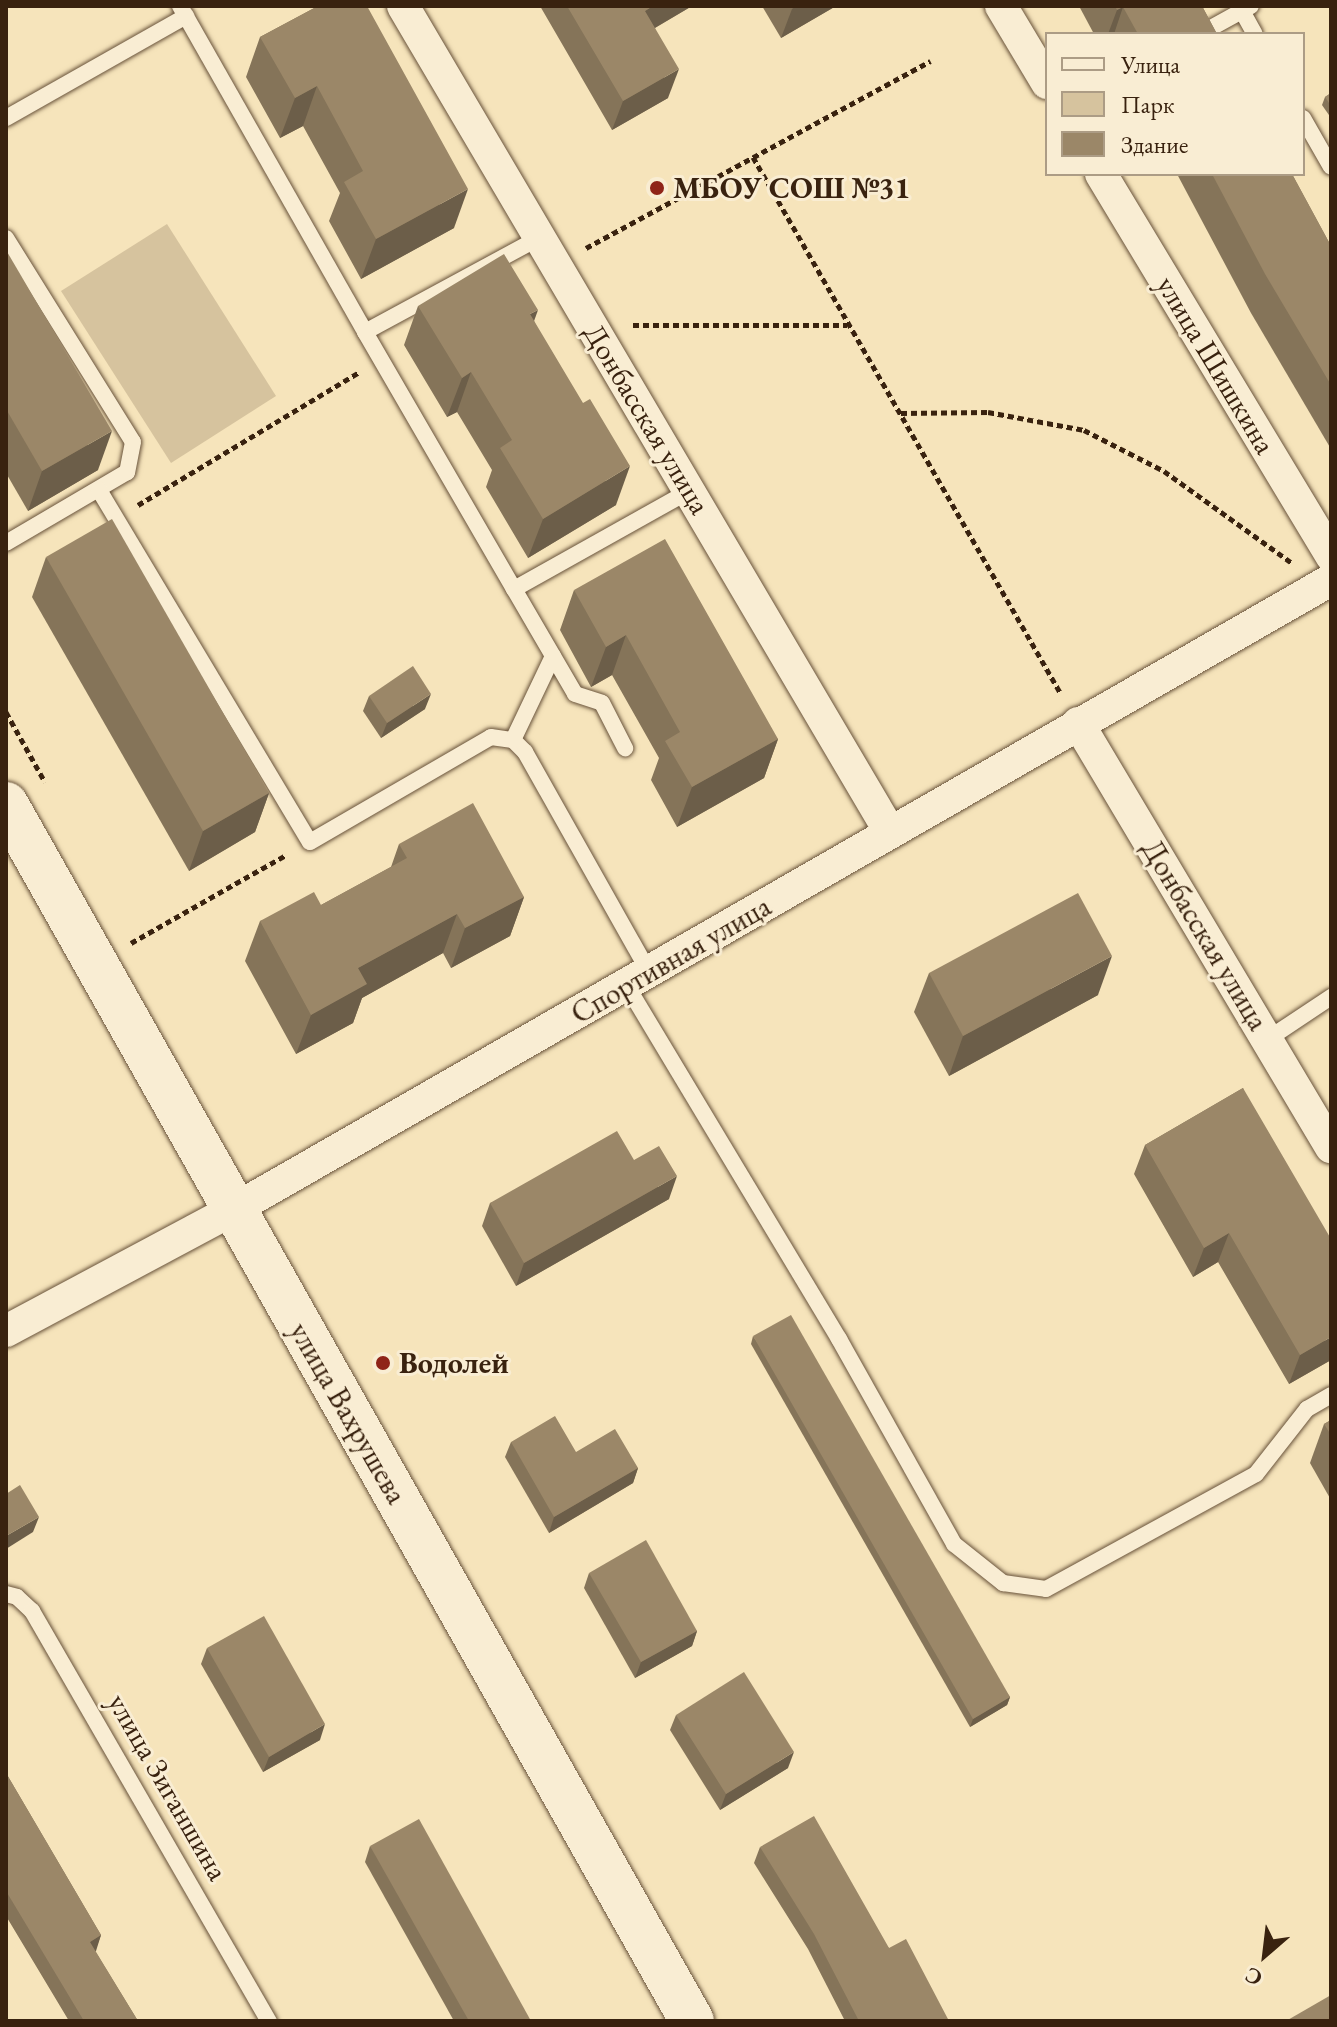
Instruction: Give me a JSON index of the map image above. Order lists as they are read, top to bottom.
{
  "streets": {
    "main road": ["улица Вахрушева"],
    "street": ["улица Шишкина", "Донбасская улица", "Спортивная улица"],
    "lane": ["улица Зиганшина"]
  },
  "crossings": [
    ["улица Шишкина", "Спортивная улица"],
    ["Донбасская улица", "Спортивная улица"],
    ["Спортивная улица", "улица Вахрушева"]
  ],
  "places": ["МБОУ СОШ №31", "Водолей"],
  "legend": ["Улица", "Парк", "Здание"],
  "north": "bottom left"
}
